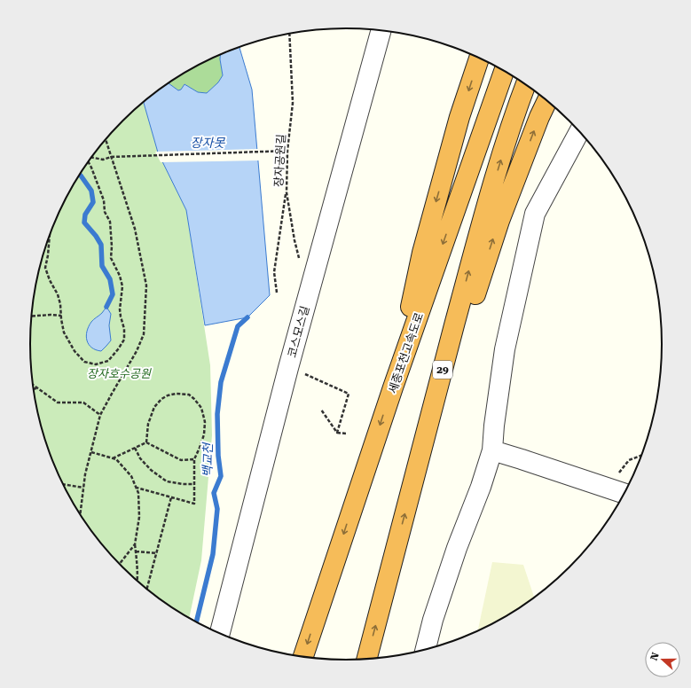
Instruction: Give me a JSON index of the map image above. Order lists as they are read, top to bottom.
{
  "streets": {
    "highway": ["세종포천고속도로", "29"],
    "street": ["코스모스길"],
    "path": ["장자공원길"]
  },
  "water": ["장자못", "백교천"],
  "parks": ["장자호수공원"],
  "north": "left"
}
